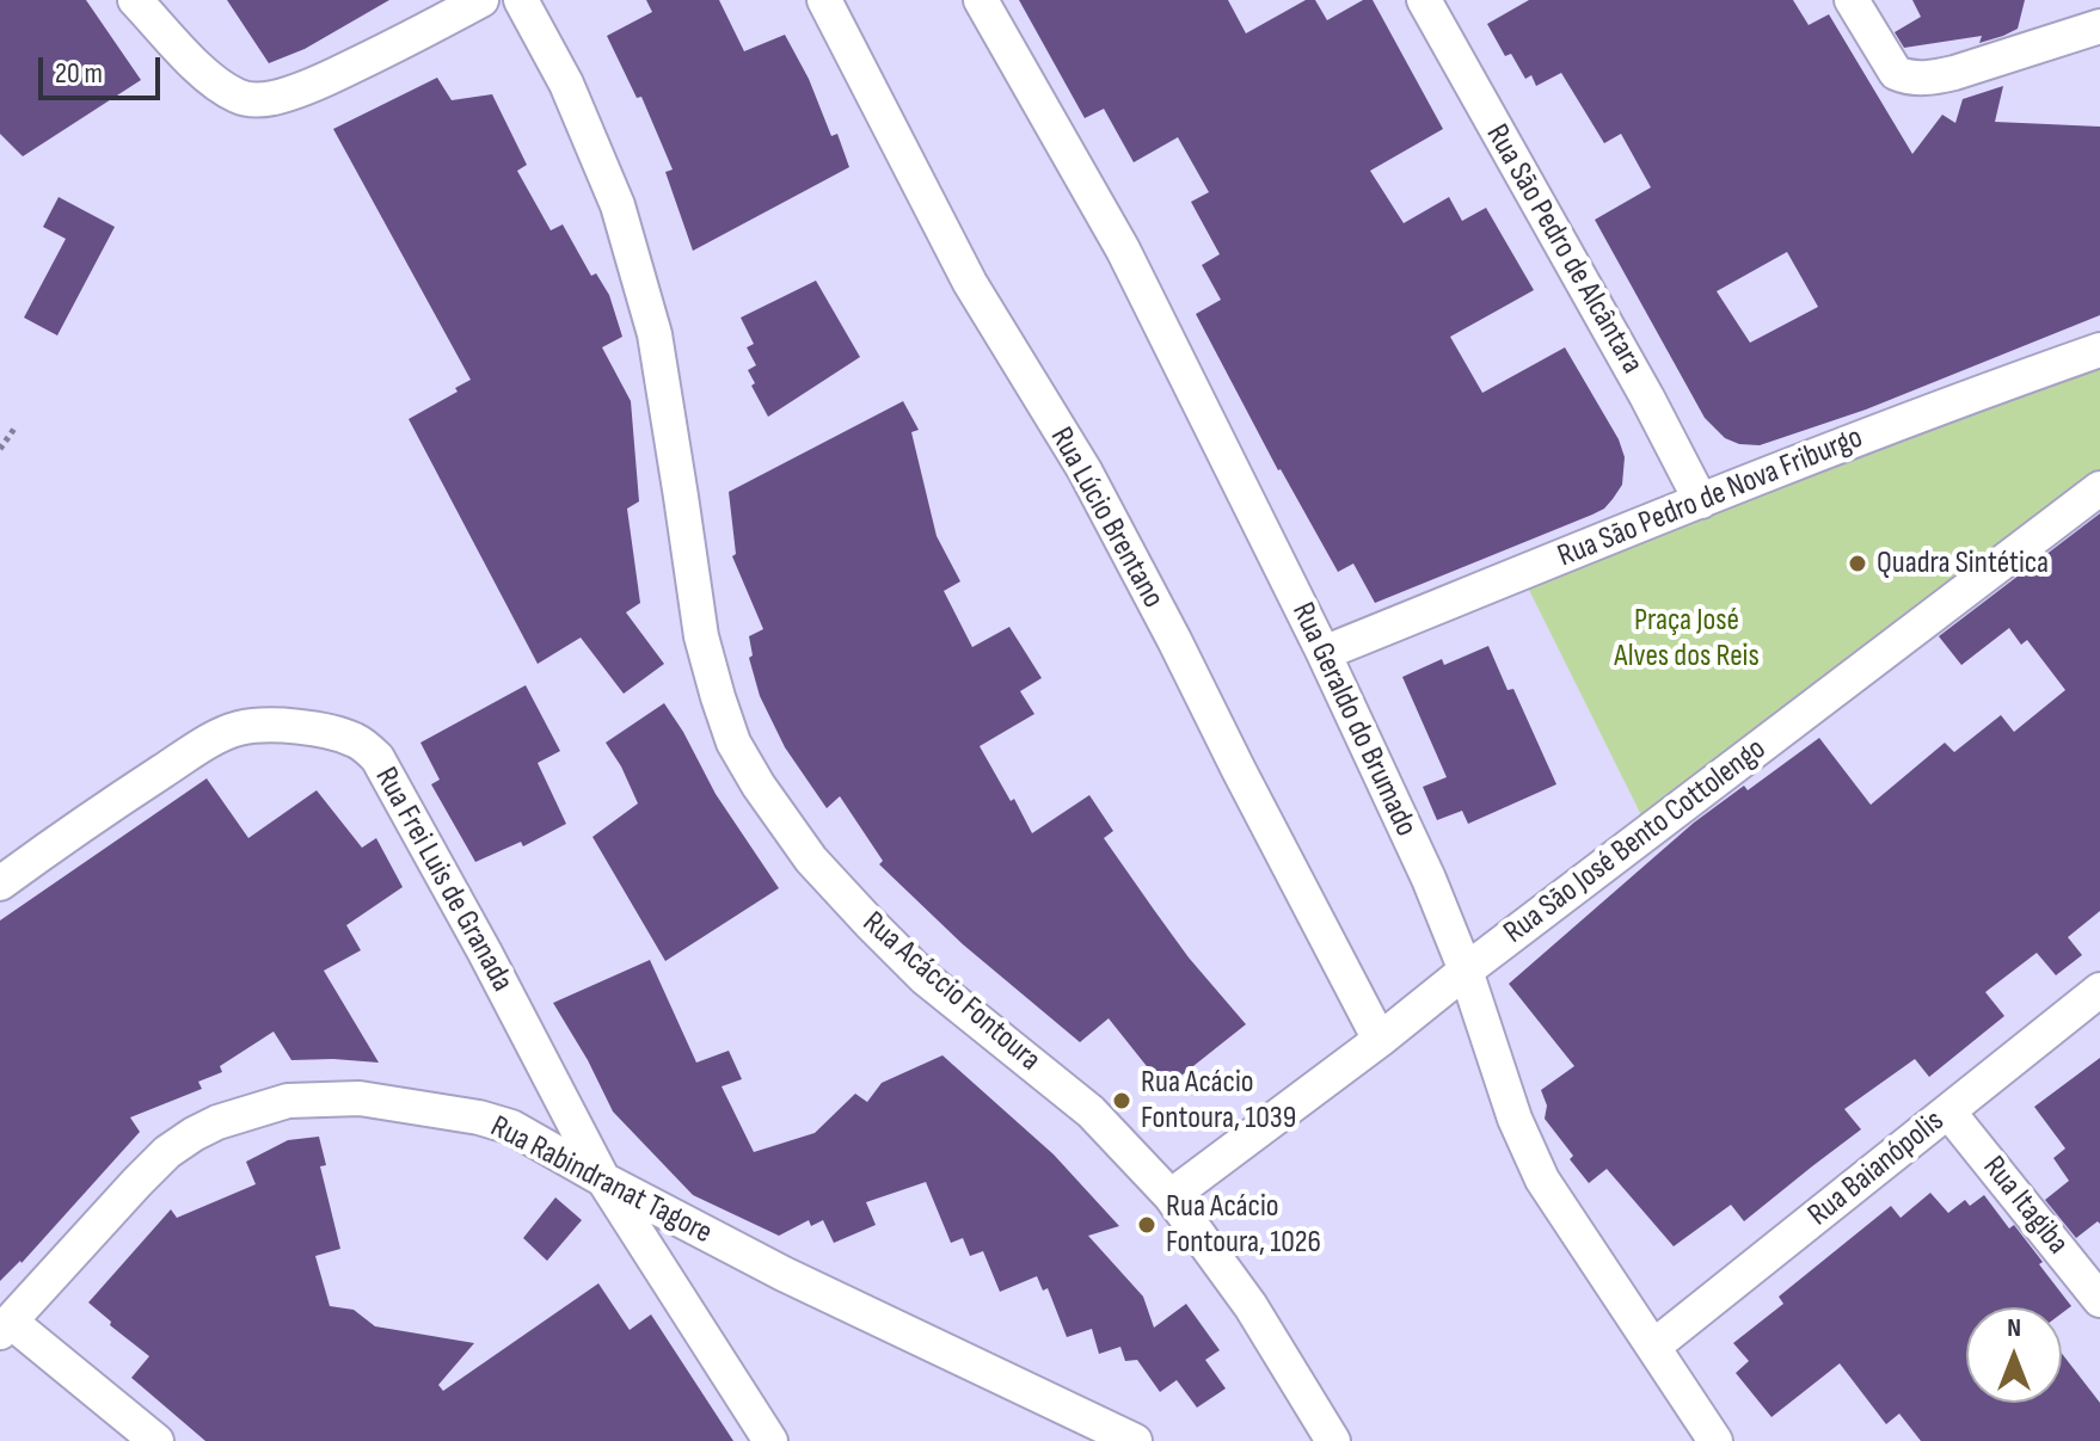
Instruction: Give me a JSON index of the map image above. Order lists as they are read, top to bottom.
{
  "streets": {
    "street": [
      "Rua São Pedro de Alcântara",
      "Rua São Pedro de Nova Friburgo",
      "Rua Lúcio Brentano",
      "Rua Geraldo do Brumado",
      "Rua São José Bento Cottolengo",
      "Rua Frei Luis de Granada",
      "Rua Acáccio Fontoura",
      "Rua Baianópolis",
      "Rua Rabindranat Tagore",
      "Rua Itagiba"
    ]
  },
  "crossings": [
    ["Rua São Pedro de Alcântara", "Rua São Pedro de Nova Friburgo"],
    ["Rua São Pedro de Nova Friburgo", "Rua Geraldo do Brumado"],
    ["Rua Lúcio Brentano", "Rua São José Bento Cottolengo"],
    ["Rua Geraldo do Brumado", "Rua São José Bento Cottolengo"],
    ["Rua Geraldo do Brumado", "Rua Baianópolis"],
    ["Rua São José Bento Cottolengo", "Rua Acáccio Fontoura"],
    ["Rua Frei Luis de Granada", "Rua Rabindranat Tagore"],
    ["Rua Baianópolis", "Rua Itagiba"]
  ],
  "parks": ["Praça José Alves dos Reis"],
  "places": ["Quadra Sintética", "Rua Acácio Fontoura, 1039", "Rua Acácio Fontoura, 1026"],
  "scale_bar": "20 m",
  "north": "top"
}
